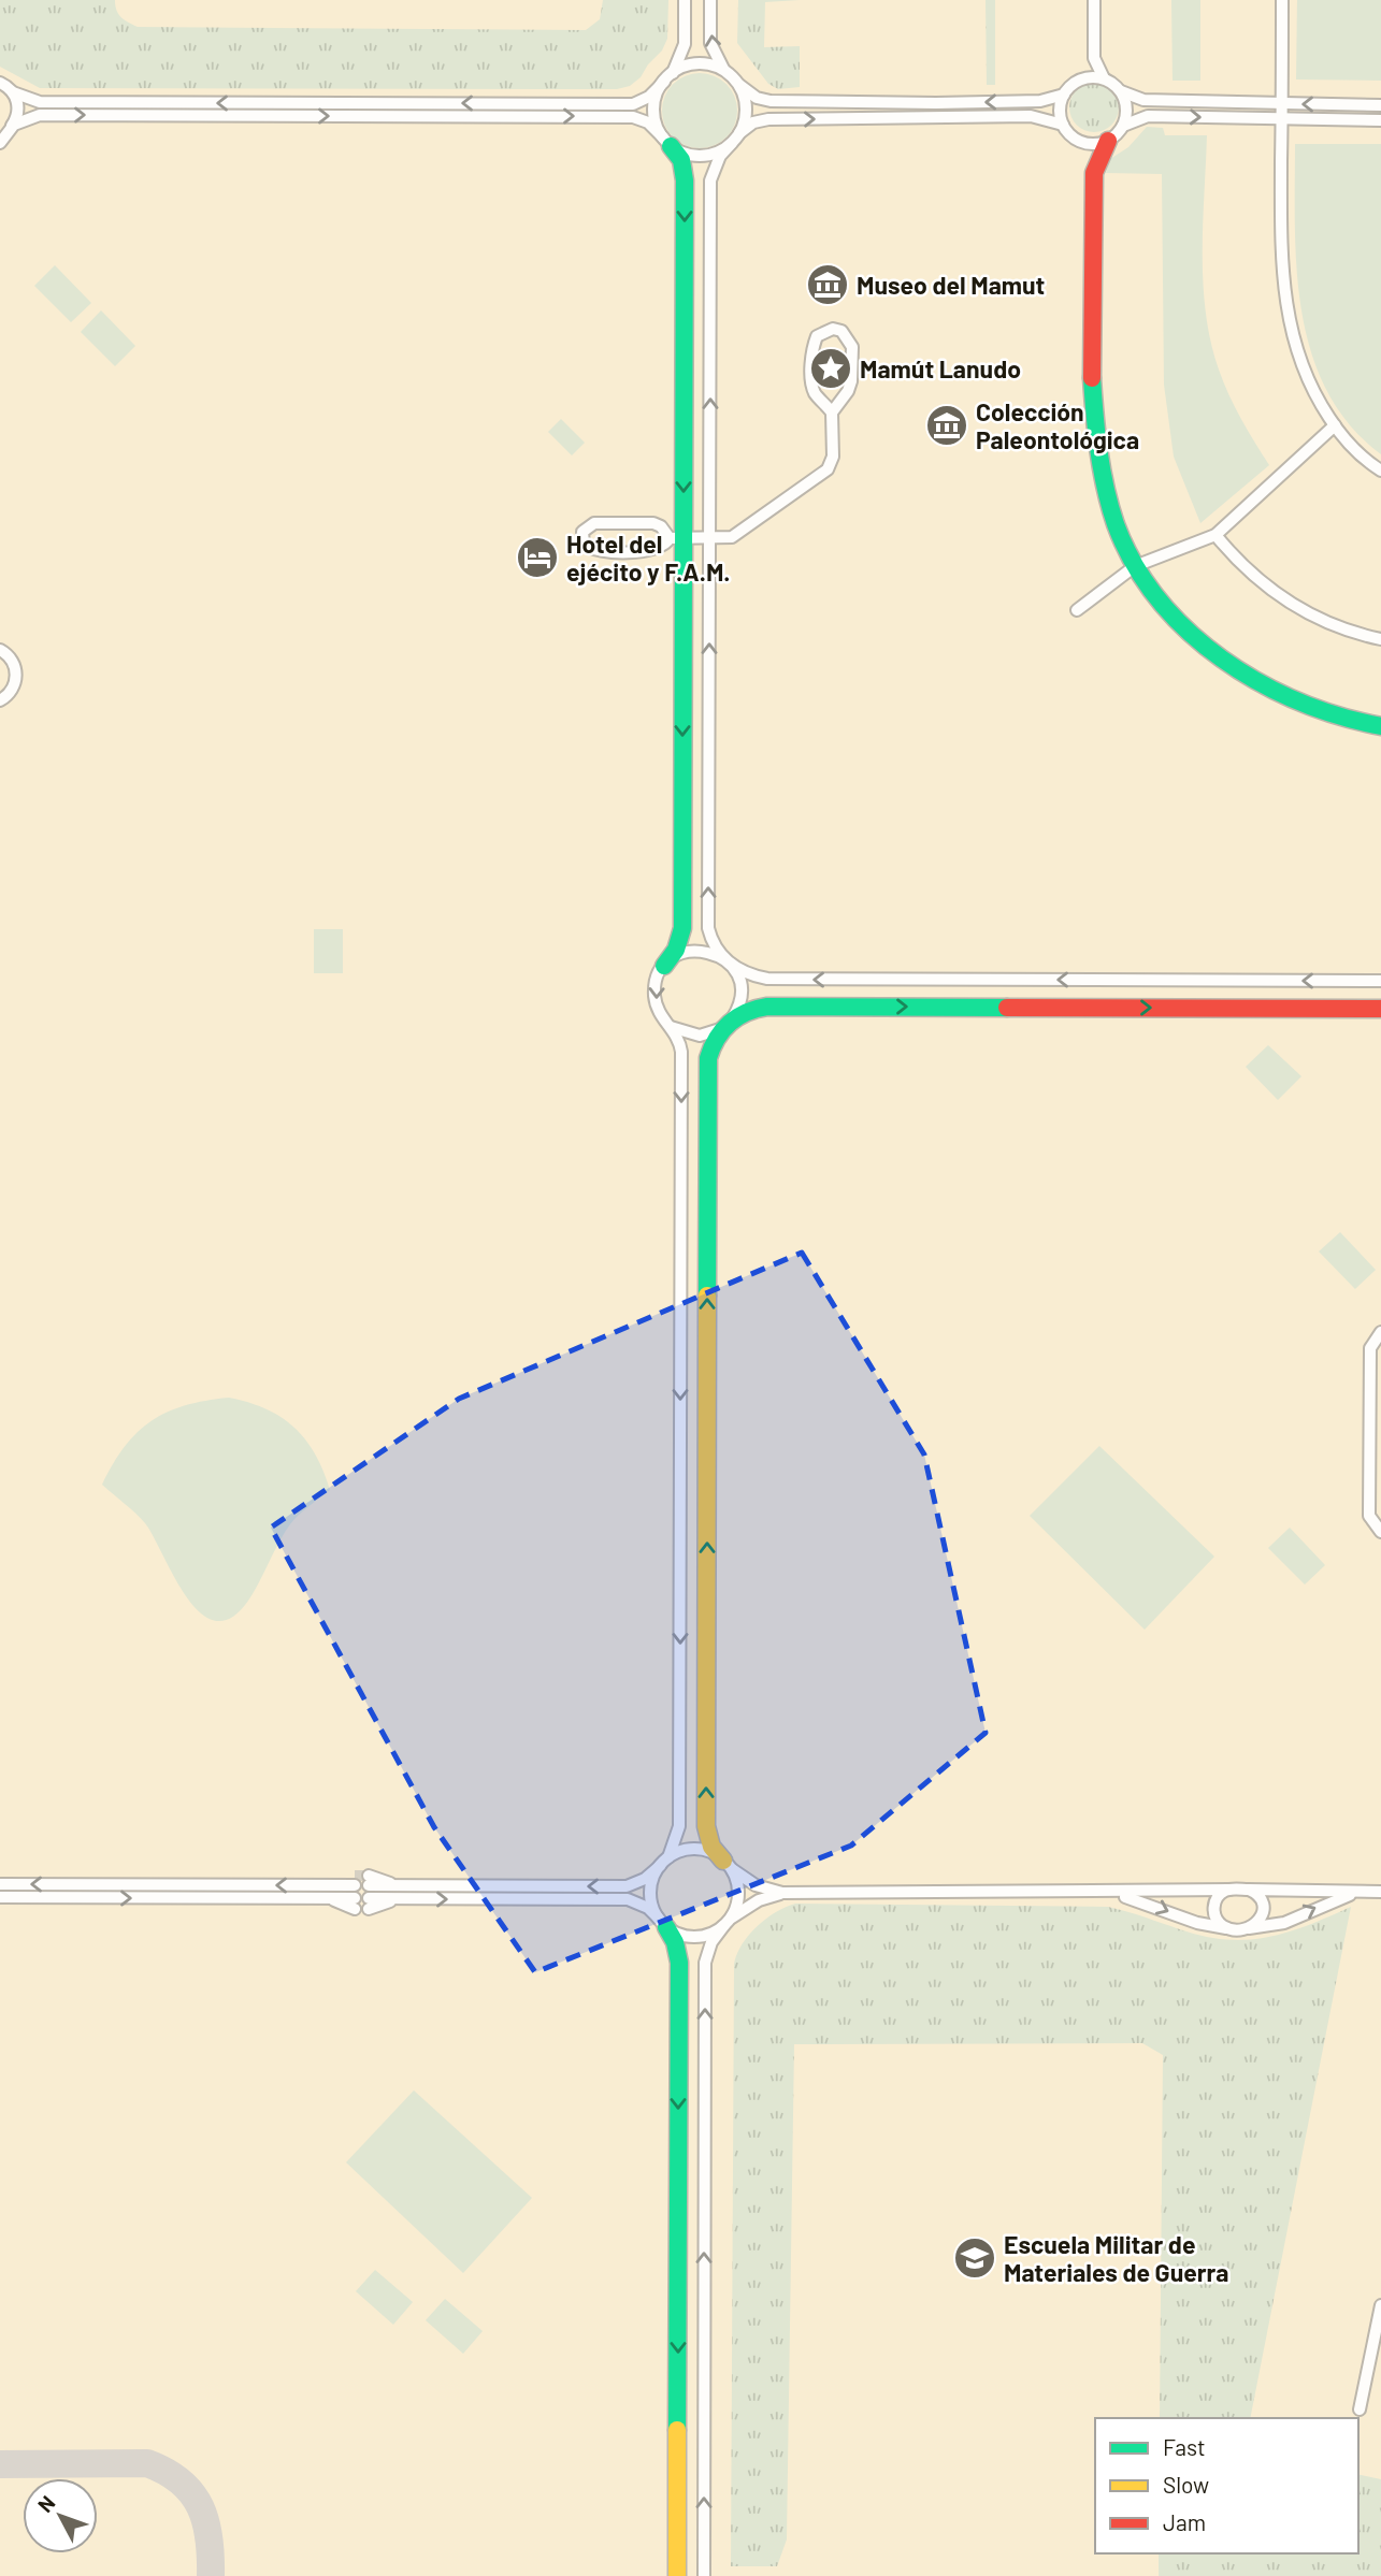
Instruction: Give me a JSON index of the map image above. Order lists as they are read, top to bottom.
{
  "places": {
    "museum": ["Museo del Mamut", "Colección Paleontológica"],
    "place": ["Mamút Lanudo"],
    "hotel": ["Hotel del ejécito y F.A.M."],
    "school or university": ["Escuela Militar de Materiales de Guerra"]
  },
  "legend": ["Fast", "Slow", "Jam"],
  "north": "top left"
}
